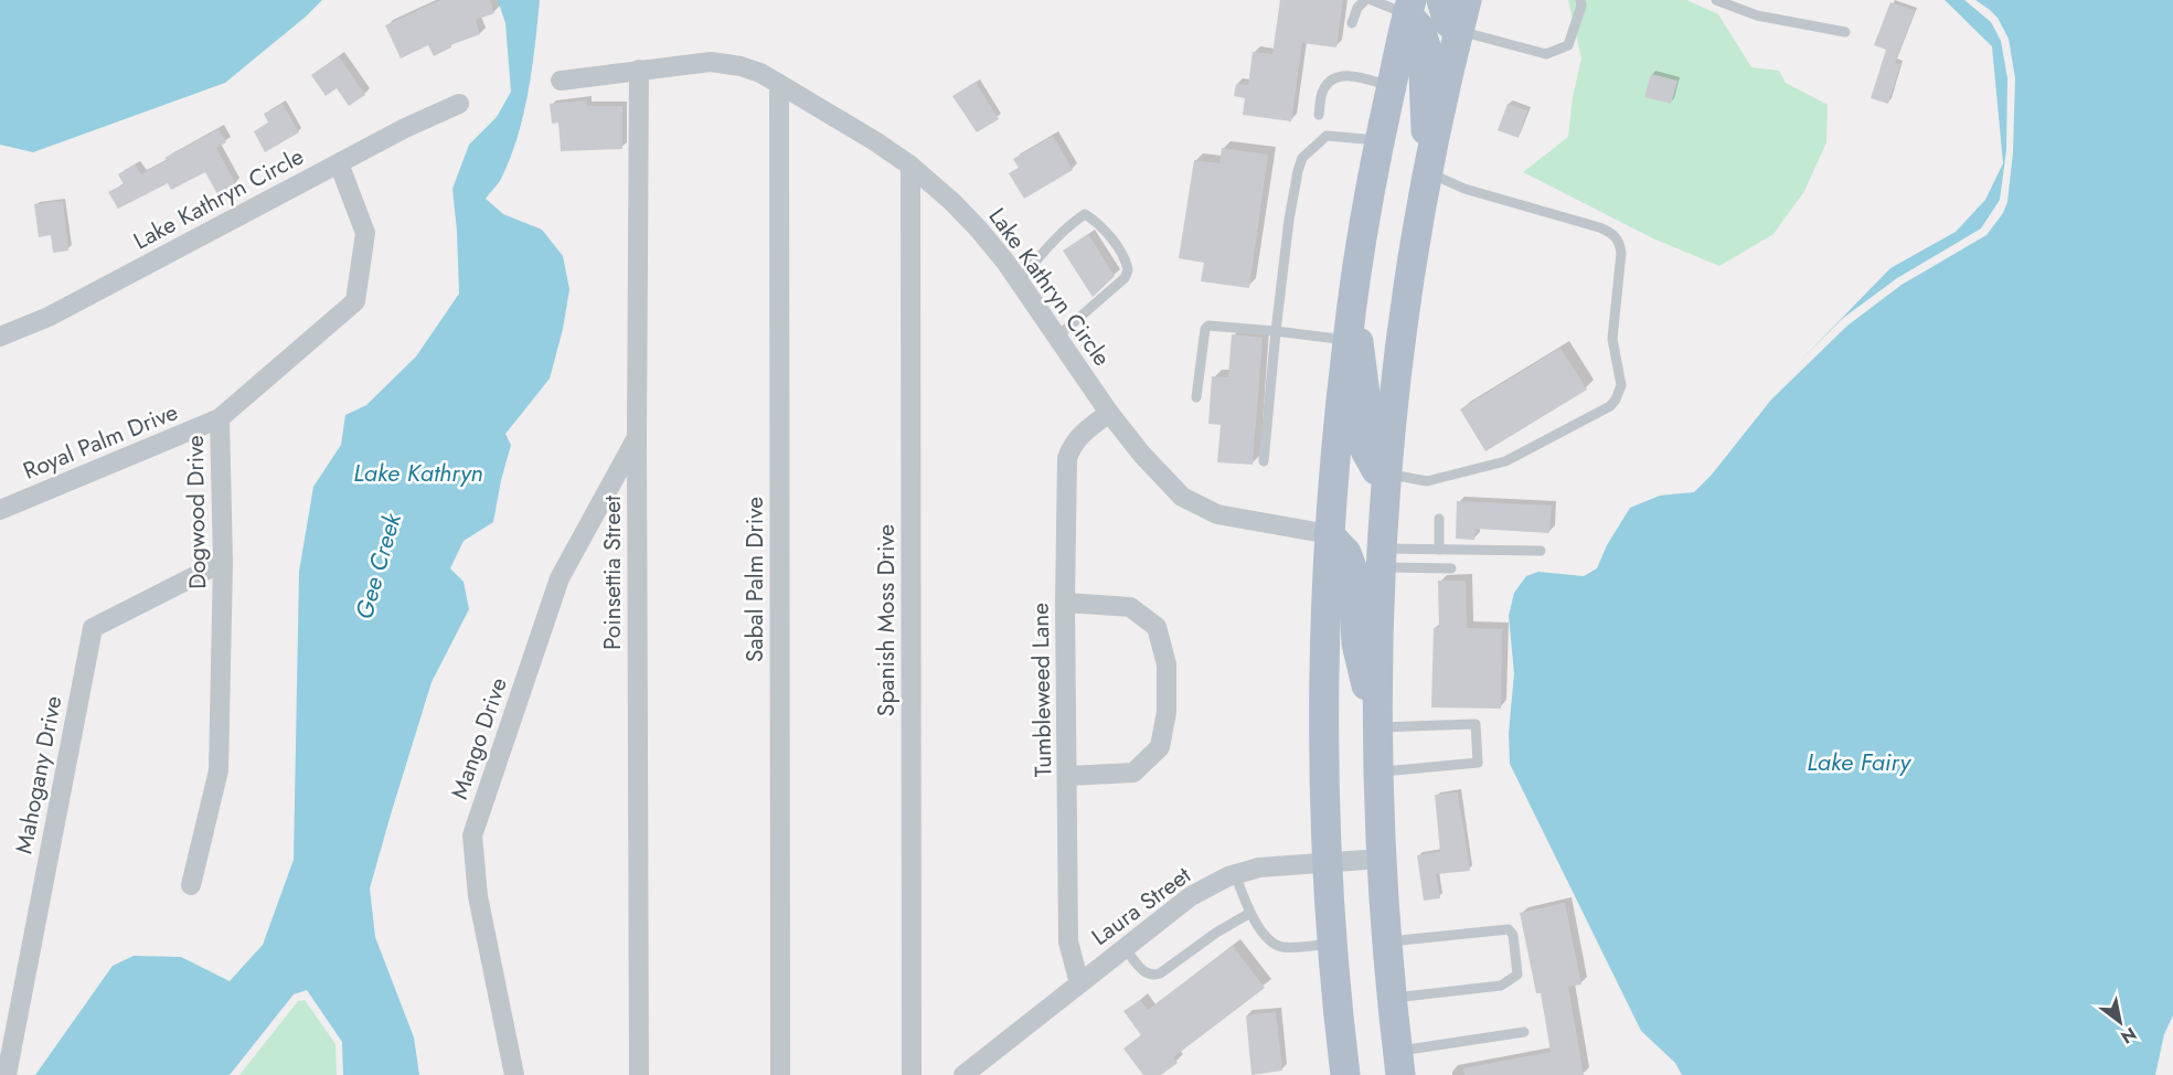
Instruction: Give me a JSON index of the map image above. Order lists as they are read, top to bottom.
{
  "streets": {
    "street": [
      "Lake Kathryn Circle",
      "Royal Palm Drive",
      "Dogwood Drive",
      "Poinsettia Street",
      "Sabal Palm Drive",
      "Spanish Moss Drive",
      "Tumbleweed Lane",
      "Mango Drive",
      "Mahogany Drive",
      "Laura Street"
    ]
  },
  "crossings": [
    ["Lake Kathryn Circle", "Dogwood Drive"],
    ["Lake Kathryn Circle", "Poinsettia Street"],
    ["Lake Kathryn Circle", "Sabal Palm Drive"],
    ["Lake Kathryn Circle", "Spanish Moss Drive"],
    ["Lake Kathryn Circle", "Tumbleweed Lane"],
    ["Royal Palm Drive", "Dogwood Drive"],
    ["Dogwood Drive", "Mahogany Drive"],
    ["Poinsettia Street", "Mango Drive"],
    ["Tumbleweed Lane", "Laura Street"]
  ],
  "water": ["Lake Kathryn", "Gee Creek", "Lake Fairy"],
  "north": "bottom right"
}
